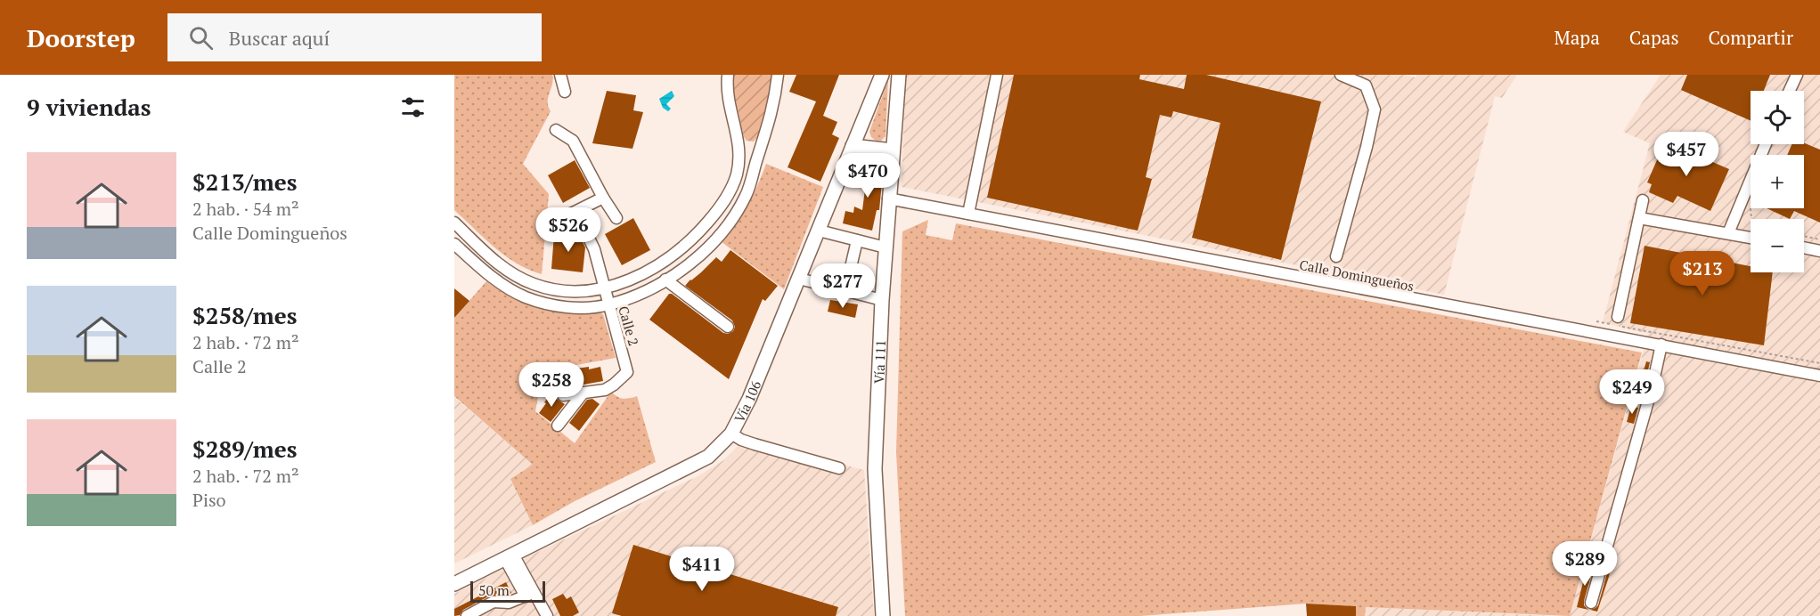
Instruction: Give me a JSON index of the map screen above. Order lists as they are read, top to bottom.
{
  "streets": {
    "main road": ["Vía 111", "Vía 106"],
    "street": ["Calle Domingueños", "Calle 2"]
  },
  "crossings": [
    ["Calle Domingueños", "Vía 111"]
  ],
  "scale_bar": "50 m",
  "page": {
    "header": "Doorstep",
    "search": "Buscar aquí",
    "nav": ["Mapa", "Capas", "Compartir"],
    "heading": "9 viviendas",
    "map_buttons": ["+", "−"],
    "price": [
      "$457",
      "$470",
      "$526",
      "$213",
      "$277",
      "$258",
      "$249",
      "$289",
      "$411"
    ],
    "list": [
      {
        "name": "$213/mes",
        "note": "2 hab. · 54 m² · Calle Domingueños"
      },
      {
        "name": "$258/mes",
        "note": "2 hab. · 72 m² · Calle 2"
      },
      {
        "name": "$289/mes",
        "note": "2 hab. · 72 m² · Piso"
      }
    ],
    "scale": "50 m"
  }
}
